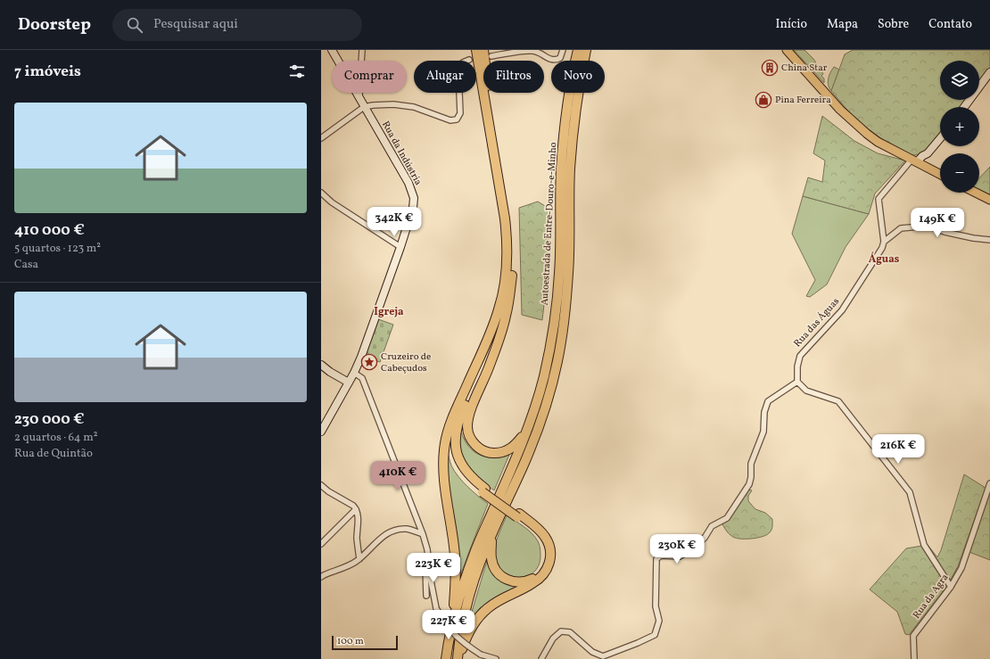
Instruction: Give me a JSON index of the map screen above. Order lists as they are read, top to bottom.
{
  "streets": {
    "highway": ["Autoestrada de Entre-Douro-e-Minho"],
    "street": ["Rua da Indústria", "Rua das Águas", "Rua da Agra"]
  },
  "districts": ["Águas", "Igreja"],
  "places": {
    "building": ["China Star"],
    "shop": ["Pina Ferreira"],
    "place": ["Cruzeiro de Cabeçudos"]
  },
  "scale_bar": "100 m",
  "page": {
    "header": "Doorstep",
    "search": "Pesquisar aqui",
    "nav": [
      "Início",
      "Mapa",
      "Sobre",
      "Contato"
    ],
    "heading": "7 imóveis",
    "map_buttons": ["+", "−"],
    "chip": [
      "Comprar",
      "Alugar",
      "Filtros",
      "Novo"
    ],
    "list": [
      {
        "name": "410 000 €",
        "note": "5 quartos · 123 m² · Casa"
      },
      {
        "name": "230 000 €",
        "note": "2 quartos · 64 m² · Rua de Quintão"
      }
    ],
    "price": [
      "342K €",
      "149K €",
      "216K €",
      "410K €",
      "230K €",
      "223K €",
      "227K €"
    ],
    "scale": "100 m"
  }
}
